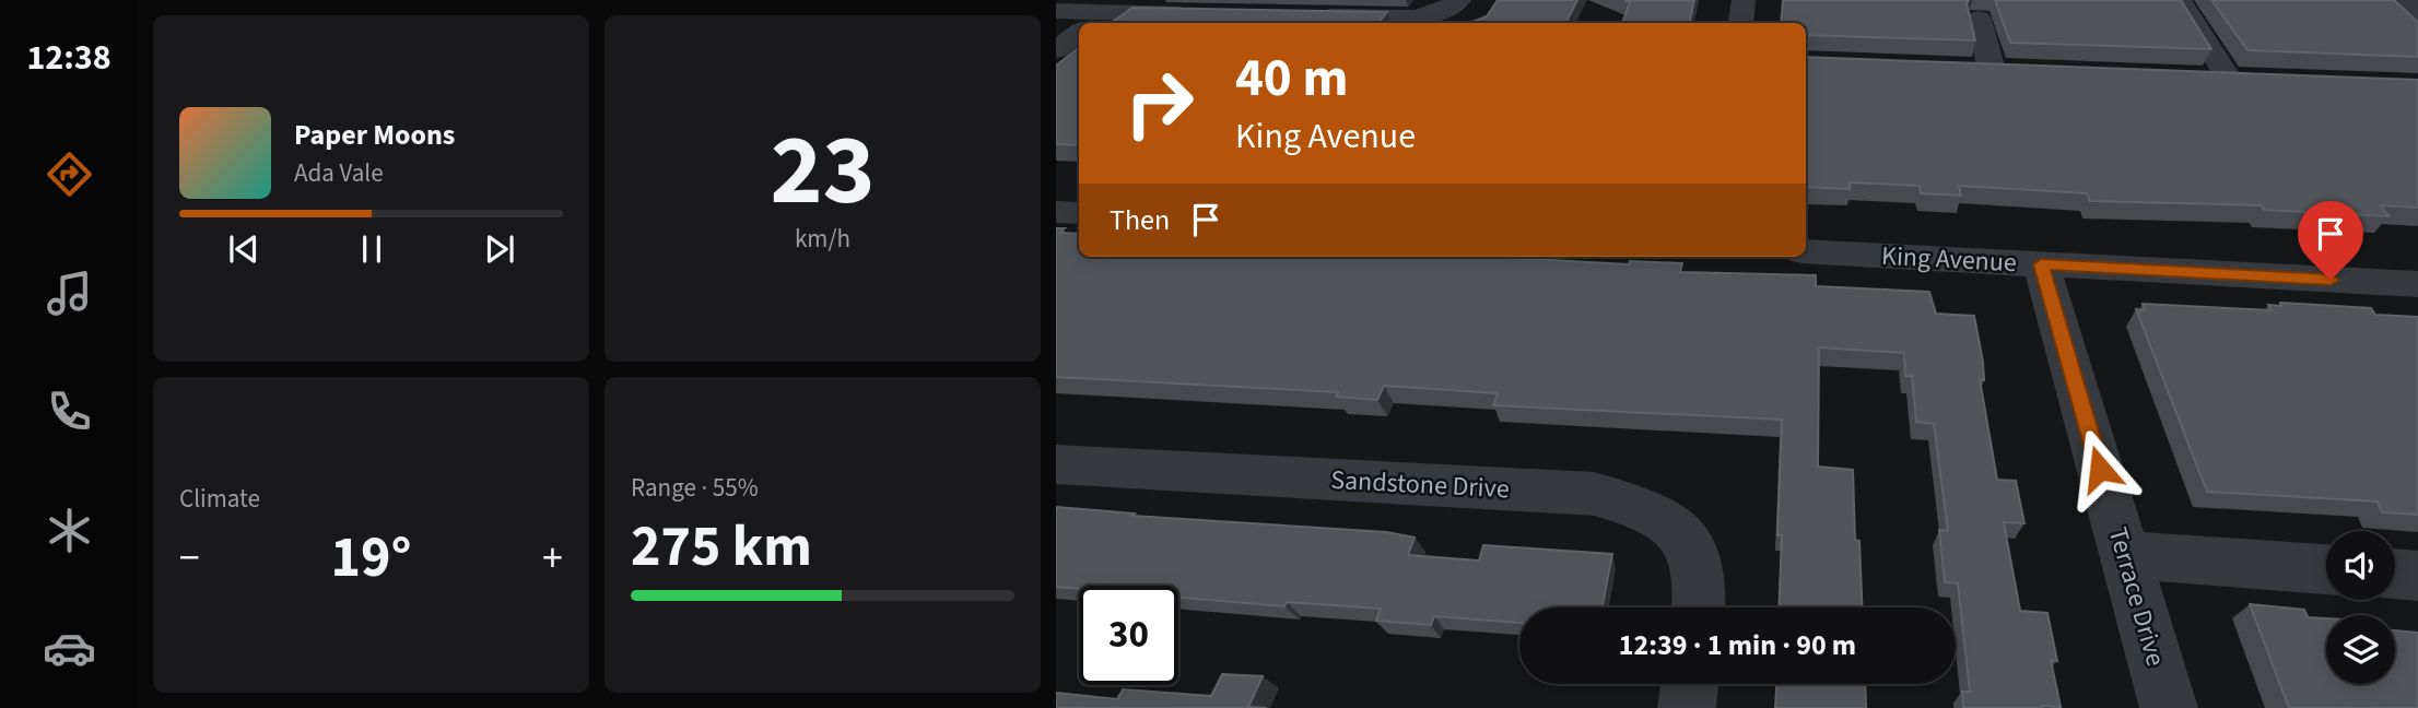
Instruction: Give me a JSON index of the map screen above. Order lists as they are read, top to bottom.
{
  "streets": {
    "street": ["King Avenue", "Sandstone Drive", "Terrace Drive"]
  },
  "crossings": [
    ["King Avenue", "Terrace Drive"]
  ],
  "page": {
    "tabs": "12:38",
    "tile": [
      ["23", "km/h"],
      "Climate",
      ["Range · 55%", "275 km"]
    ],
    "turn": ["40 m", "King Avenue"],
    "song": ["Paper Moons", "Ada Vale"],
    "then": "Then",
    "heat": ["−", "19°", "+"],
    "limit": "30",
    "trip": "12:39 · 1 min · 90 m"
  }
}
